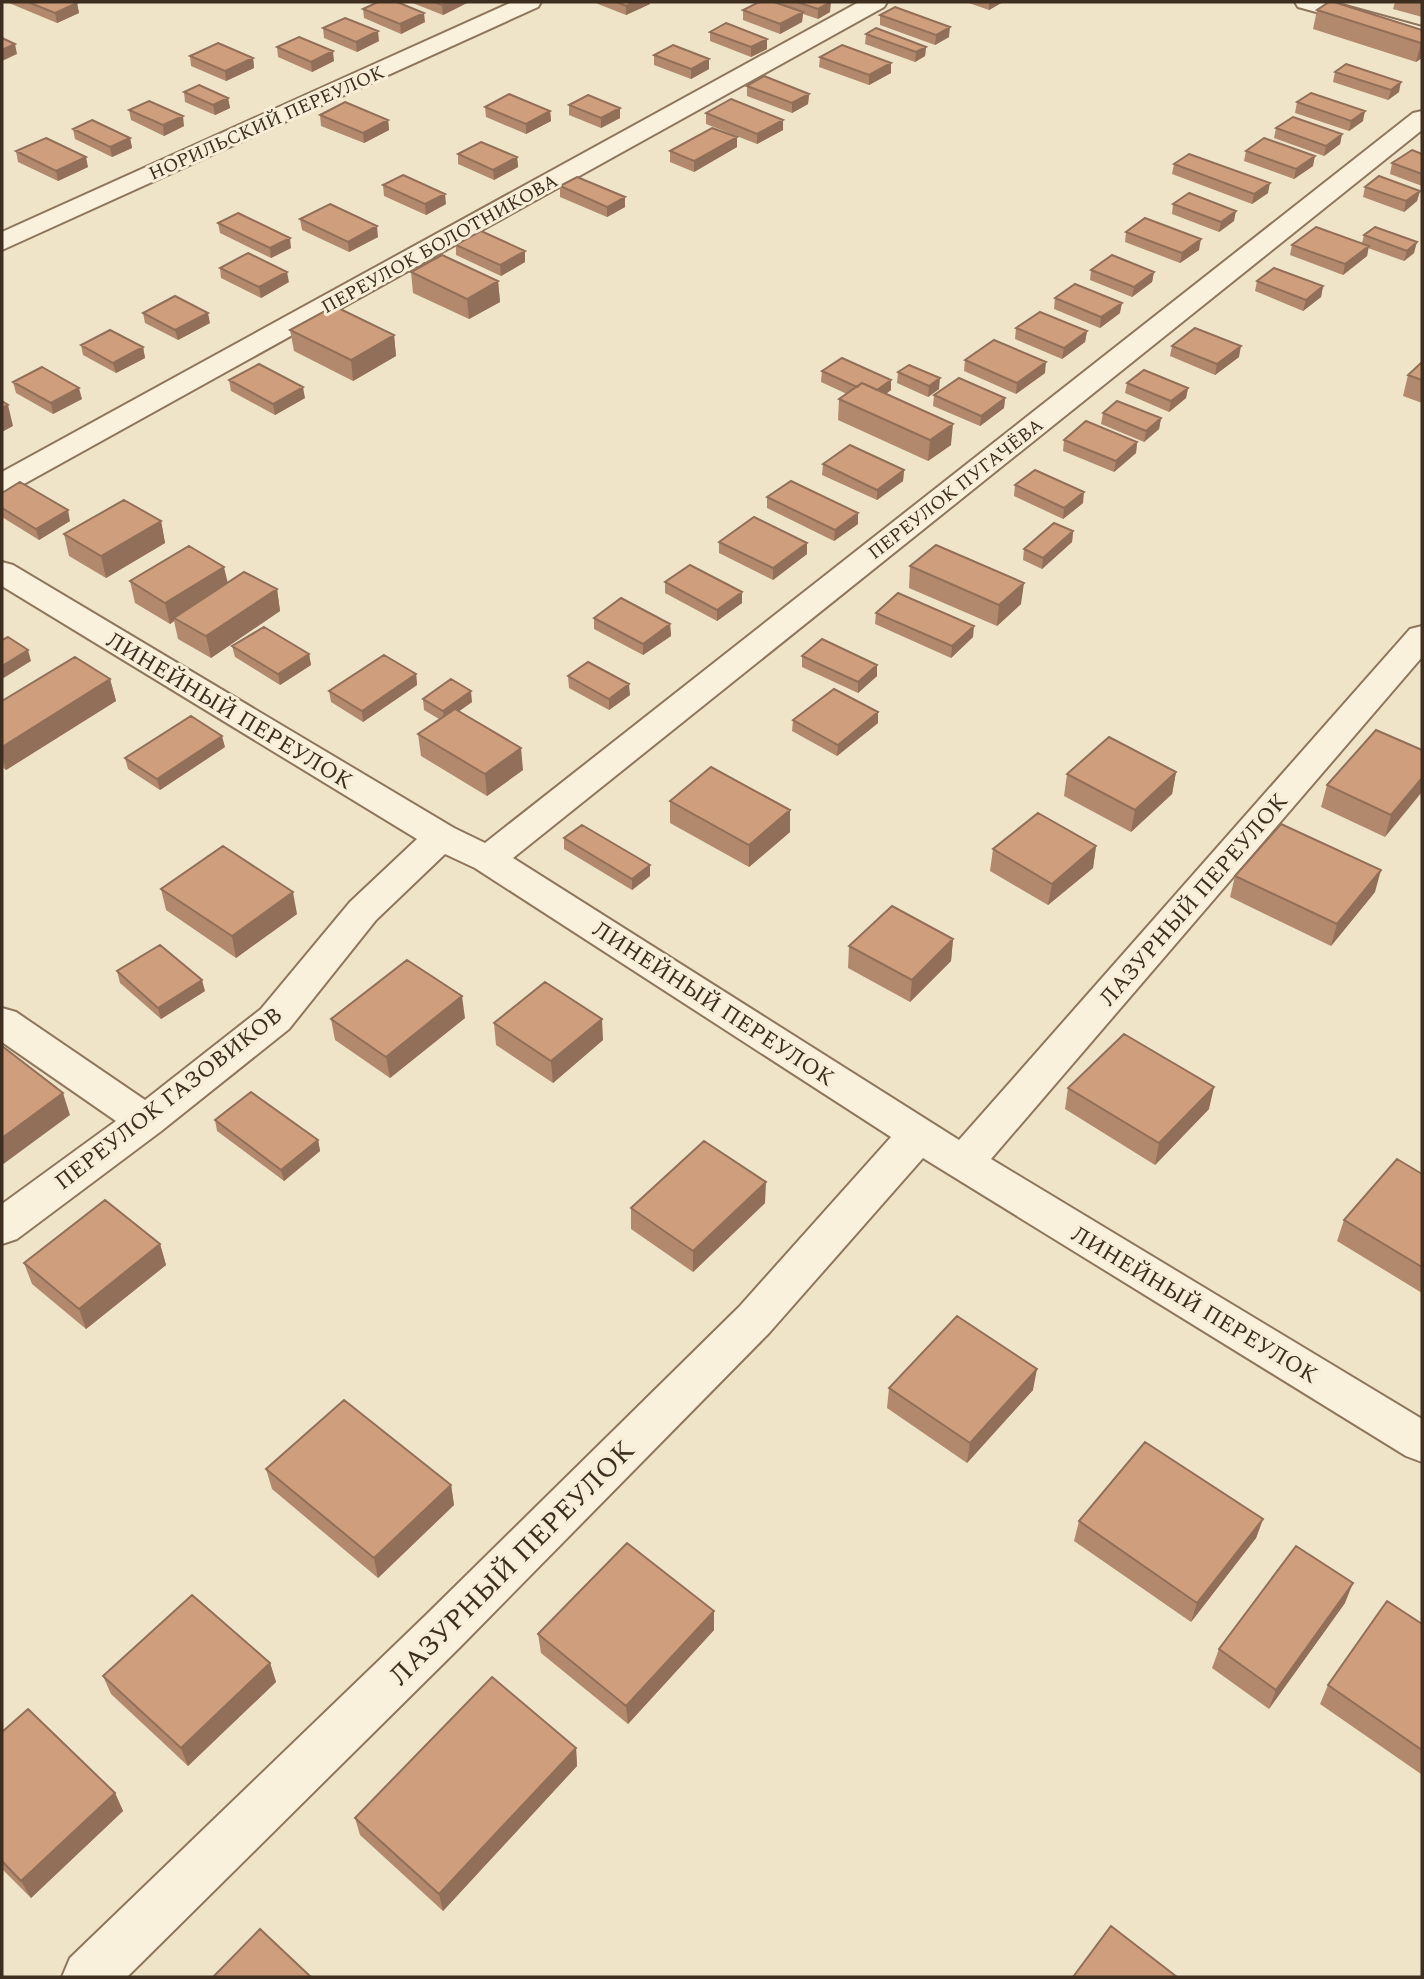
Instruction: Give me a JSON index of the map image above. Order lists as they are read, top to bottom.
{
  "streets": {
    "street": [
      "НОРИЛЬСКИЙ ПЕРЕУЛОК",
      "ПЕРЕУЛОК БОЛОТНИКОВА",
      "ПЕРЕУЛОК ПУГАЧЁВА",
      "ЛИНЕЙНЫЙ ПЕРЕУЛОК",
      "ЛАЗУРНЫЙ ПЕРЕУЛОК",
      "ПЕРЕУЛОК ГАЗОВИКОВ"
    ]
  },
  "crossings": [
    ["ПЕРЕУЛОК ПУГАЧЁВА", "ЛИНЕЙНЫЙ ПЕРЕУЛОК"],
    ["ЛИНЕЙНЫЙ ПЕРЕУЛОК", "ЛАЗУРНЫЙ ПЕРЕУЛОК"],
    ["ЛИНЕЙНЫЙ ПЕРЕУЛОК", "ПЕРЕУЛОК ГАЗОВИКОВ"]
  ]
}
